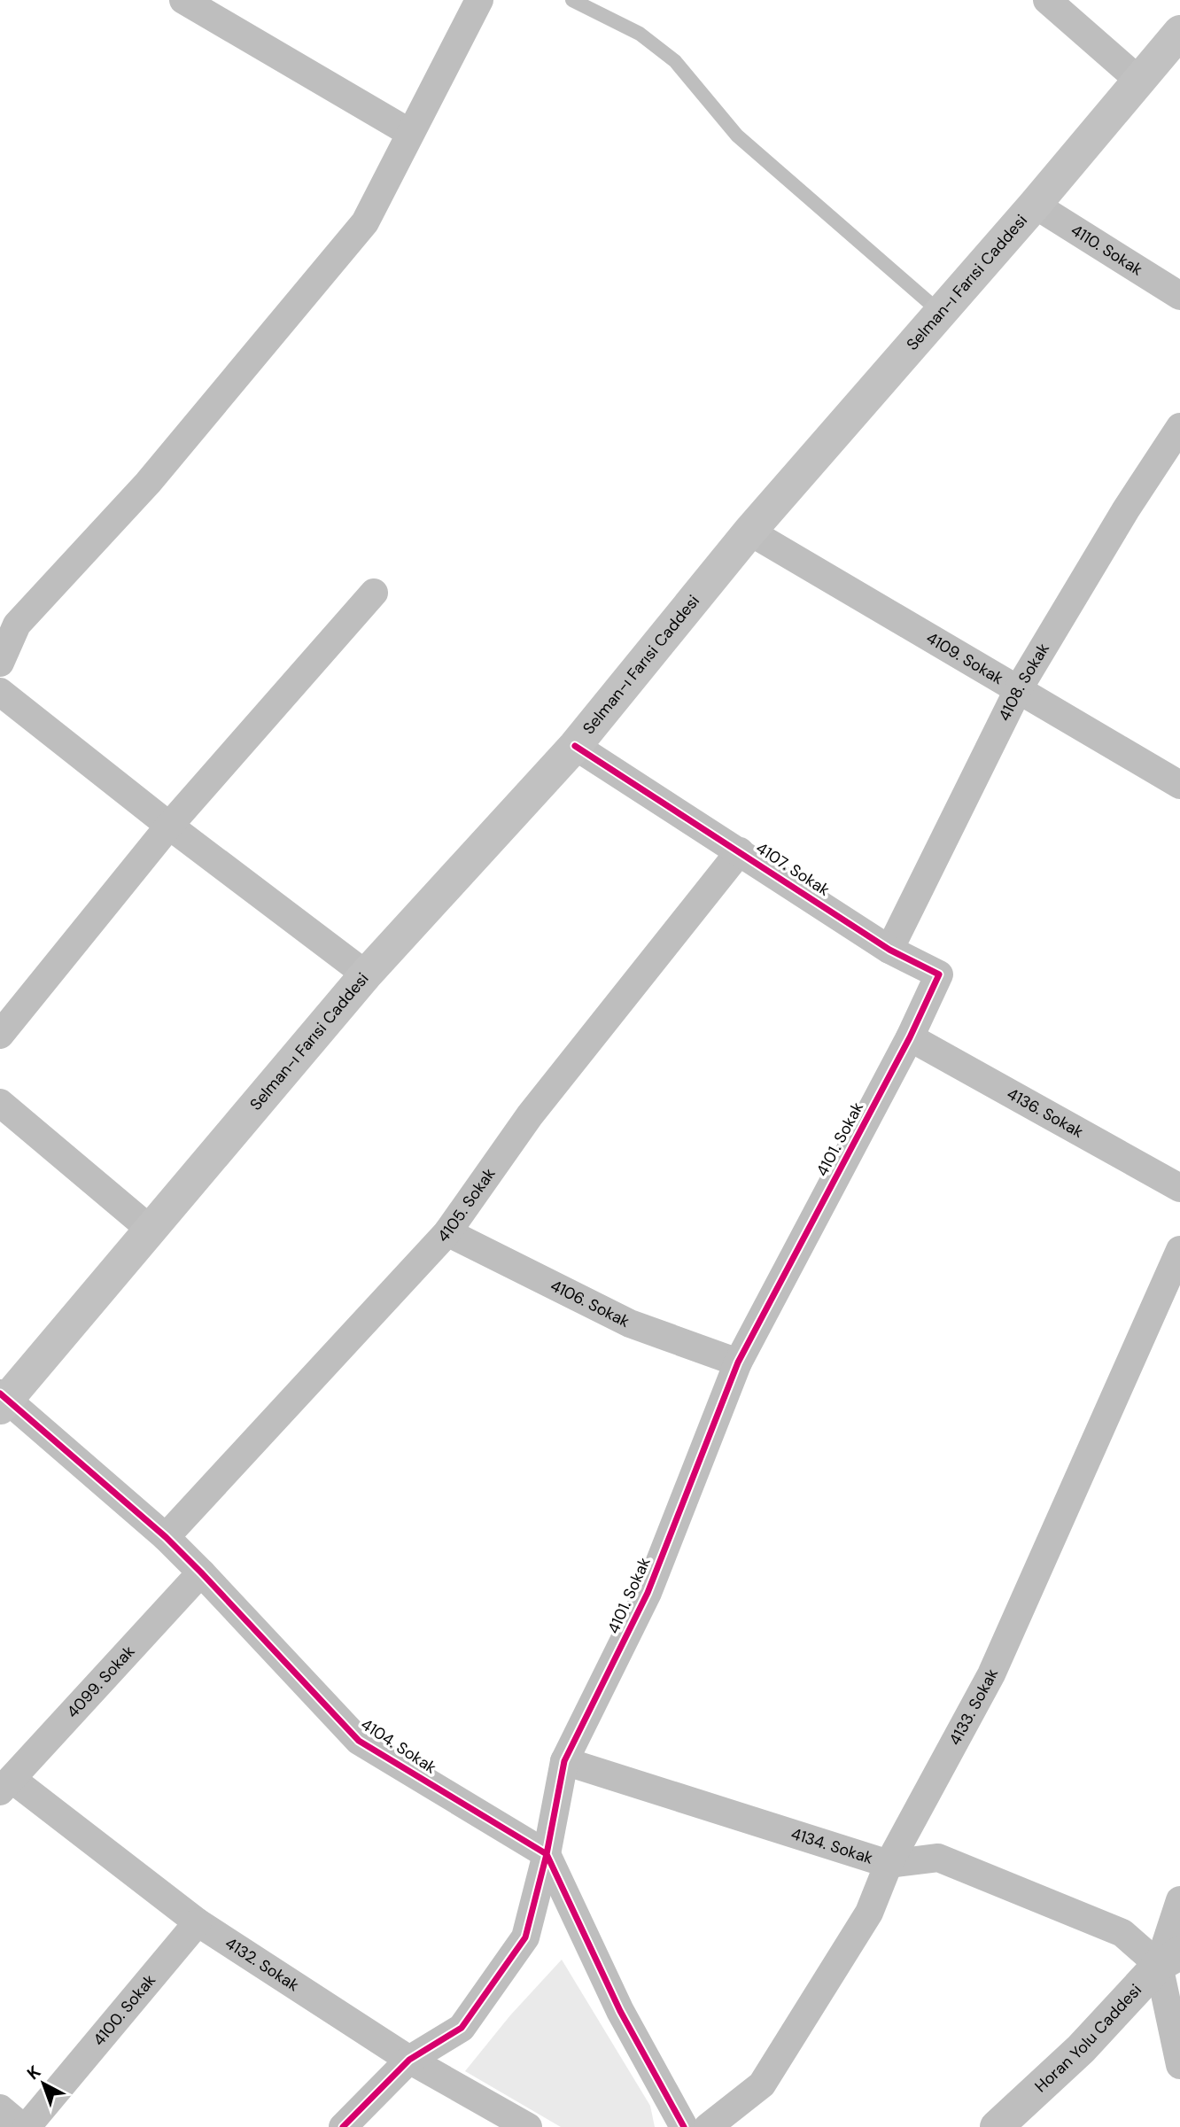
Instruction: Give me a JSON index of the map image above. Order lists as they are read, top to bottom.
{
  "streets": {
    "main road": ["Selman-ı Farısi Caddesi"],
    "street": [
      "4110. Sokak",
      "4109. Sokak",
      "4108. Sokak",
      "4107. Sokak",
      "4136. Sokak",
      "4101. Sokak",
      "4105. Sokak",
      "4106. Sokak",
      "4099. Sokak",
      "4133. Sokak",
      "4104. Sokak",
      "4134. Sokak",
      "4132. Sokak",
      "4100. Sokak",
      "Horan Yolu Caddesi"
    ]
  },
  "crossings": [
    ["4110. Sokak", "Selman-ı Farısi Caddesi"],
    ["Selman-ı Farısi Caddesi", "4109. Sokak"],
    ["Selman-ı Farısi Caddesi", "4107. Sokak"],
    ["Selman-ı Farısi Caddesi", "4104. Sokak"],
    ["4109. Sokak", "4108. Sokak"],
    ["4108. Sokak", "4107. Sokak"],
    ["4107. Sokak", "4136. Sokak"],
    ["4107. Sokak", "4101. Sokak"],
    ["4107. Sokak", "4105. Sokak"],
    ["4136. Sokak", "4101. Sokak"],
    ["4101. Sokak", "4106. Sokak"],
    ["4101. Sokak", "4104. Sokak"],
    ["4101. Sokak", "4134. Sokak"],
    ["4101. Sokak", "4132. Sokak"],
    ["4105. Sokak", "4106. Sokak"],
    ["4105. Sokak", "4104. Sokak"],
    ["4099. Sokak", "4104. Sokak"],
    ["4099. Sokak", "4132. Sokak"],
    ["4133. Sokak", "4134. Sokak"],
    ["4134. Sokak", "Horan Yolu Caddesi"],
    ["4132. Sokak", "4100. Sokak"]
  ],
  "north": "top left"
}
